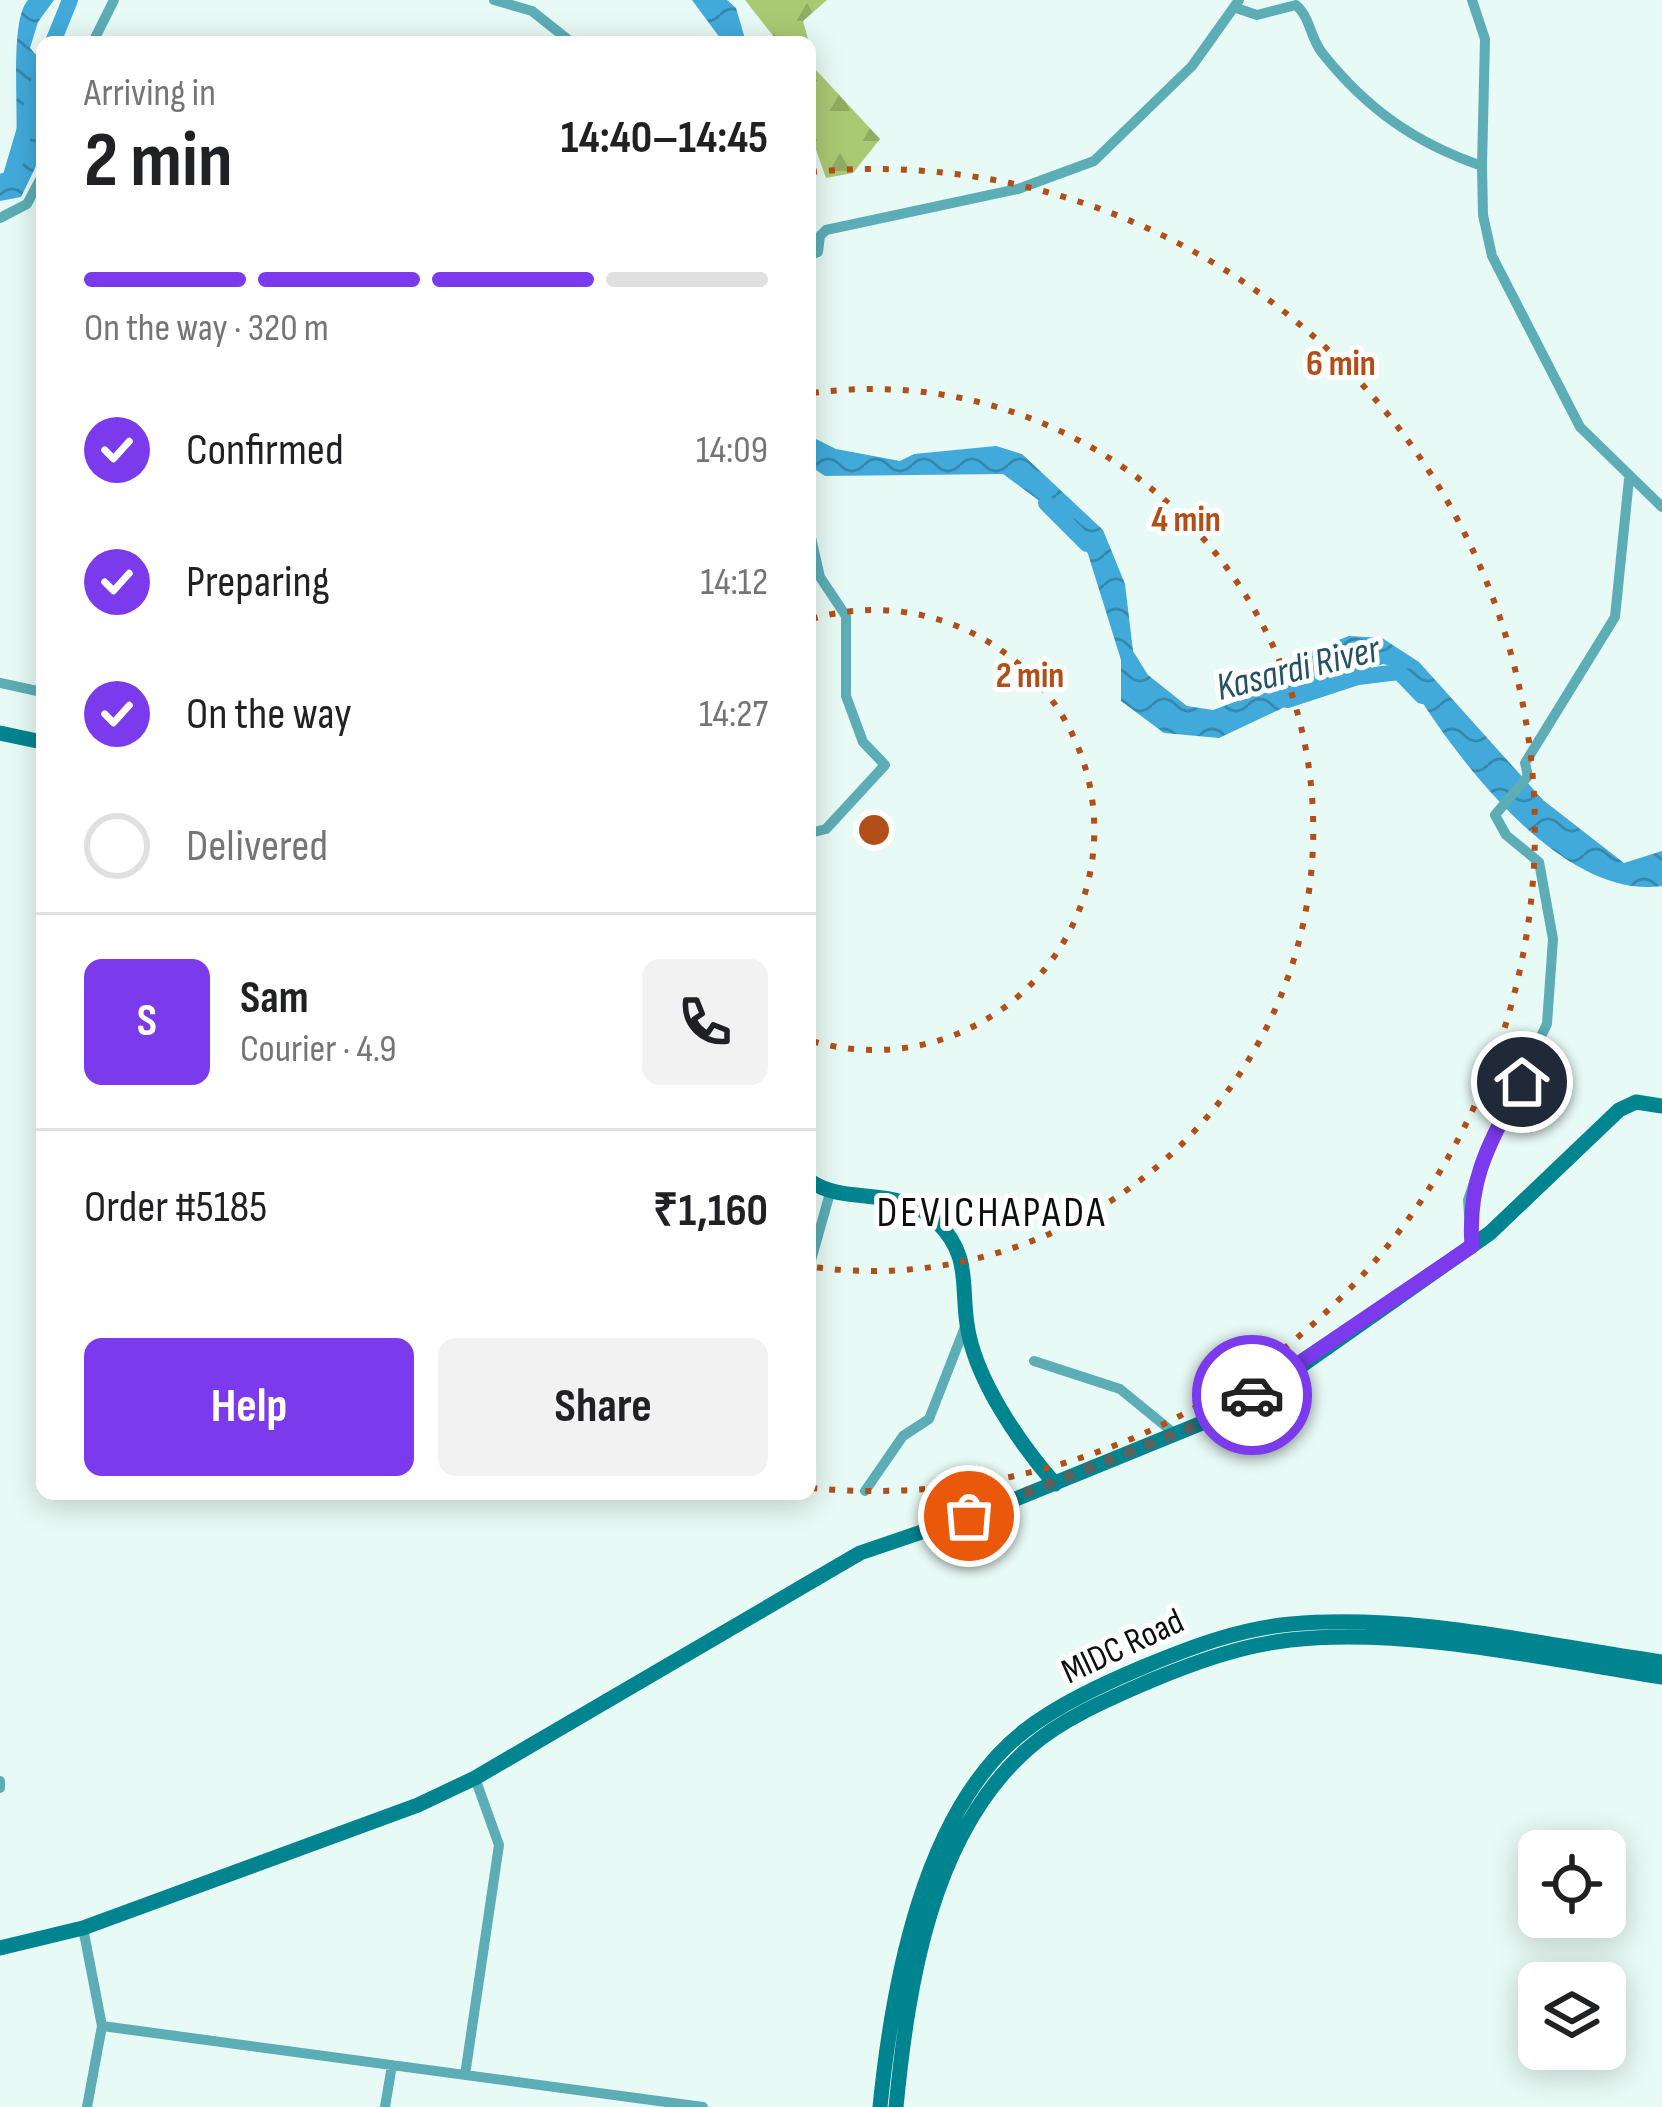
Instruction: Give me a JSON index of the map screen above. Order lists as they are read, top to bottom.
{
  "streets": {
    "main road": ["MIDC Road"]
  },
  "districts": ["DEVICHAPADA"],
  "water": ["Kasardi River"],
  "page": {
    "heading": ["2 min", "Arriving in", "14:40–14:45"],
    "panel": [
      "Sam",
      "Courier · 4.9",
      "Order #5185",
      "₹1,160"
    ],
    "bar": "On the way · 320 m",
    "list": [
      ["Confirmed", "14:09"],
      ["Preparing", "14:12"],
      ["On the way", "14:27"],
      "Delivered"
    ],
    "round": "S",
    "buttons": ["Help", "Share"]
  },
  "rings": ["6 min", "4 min", "2 min"]
}
